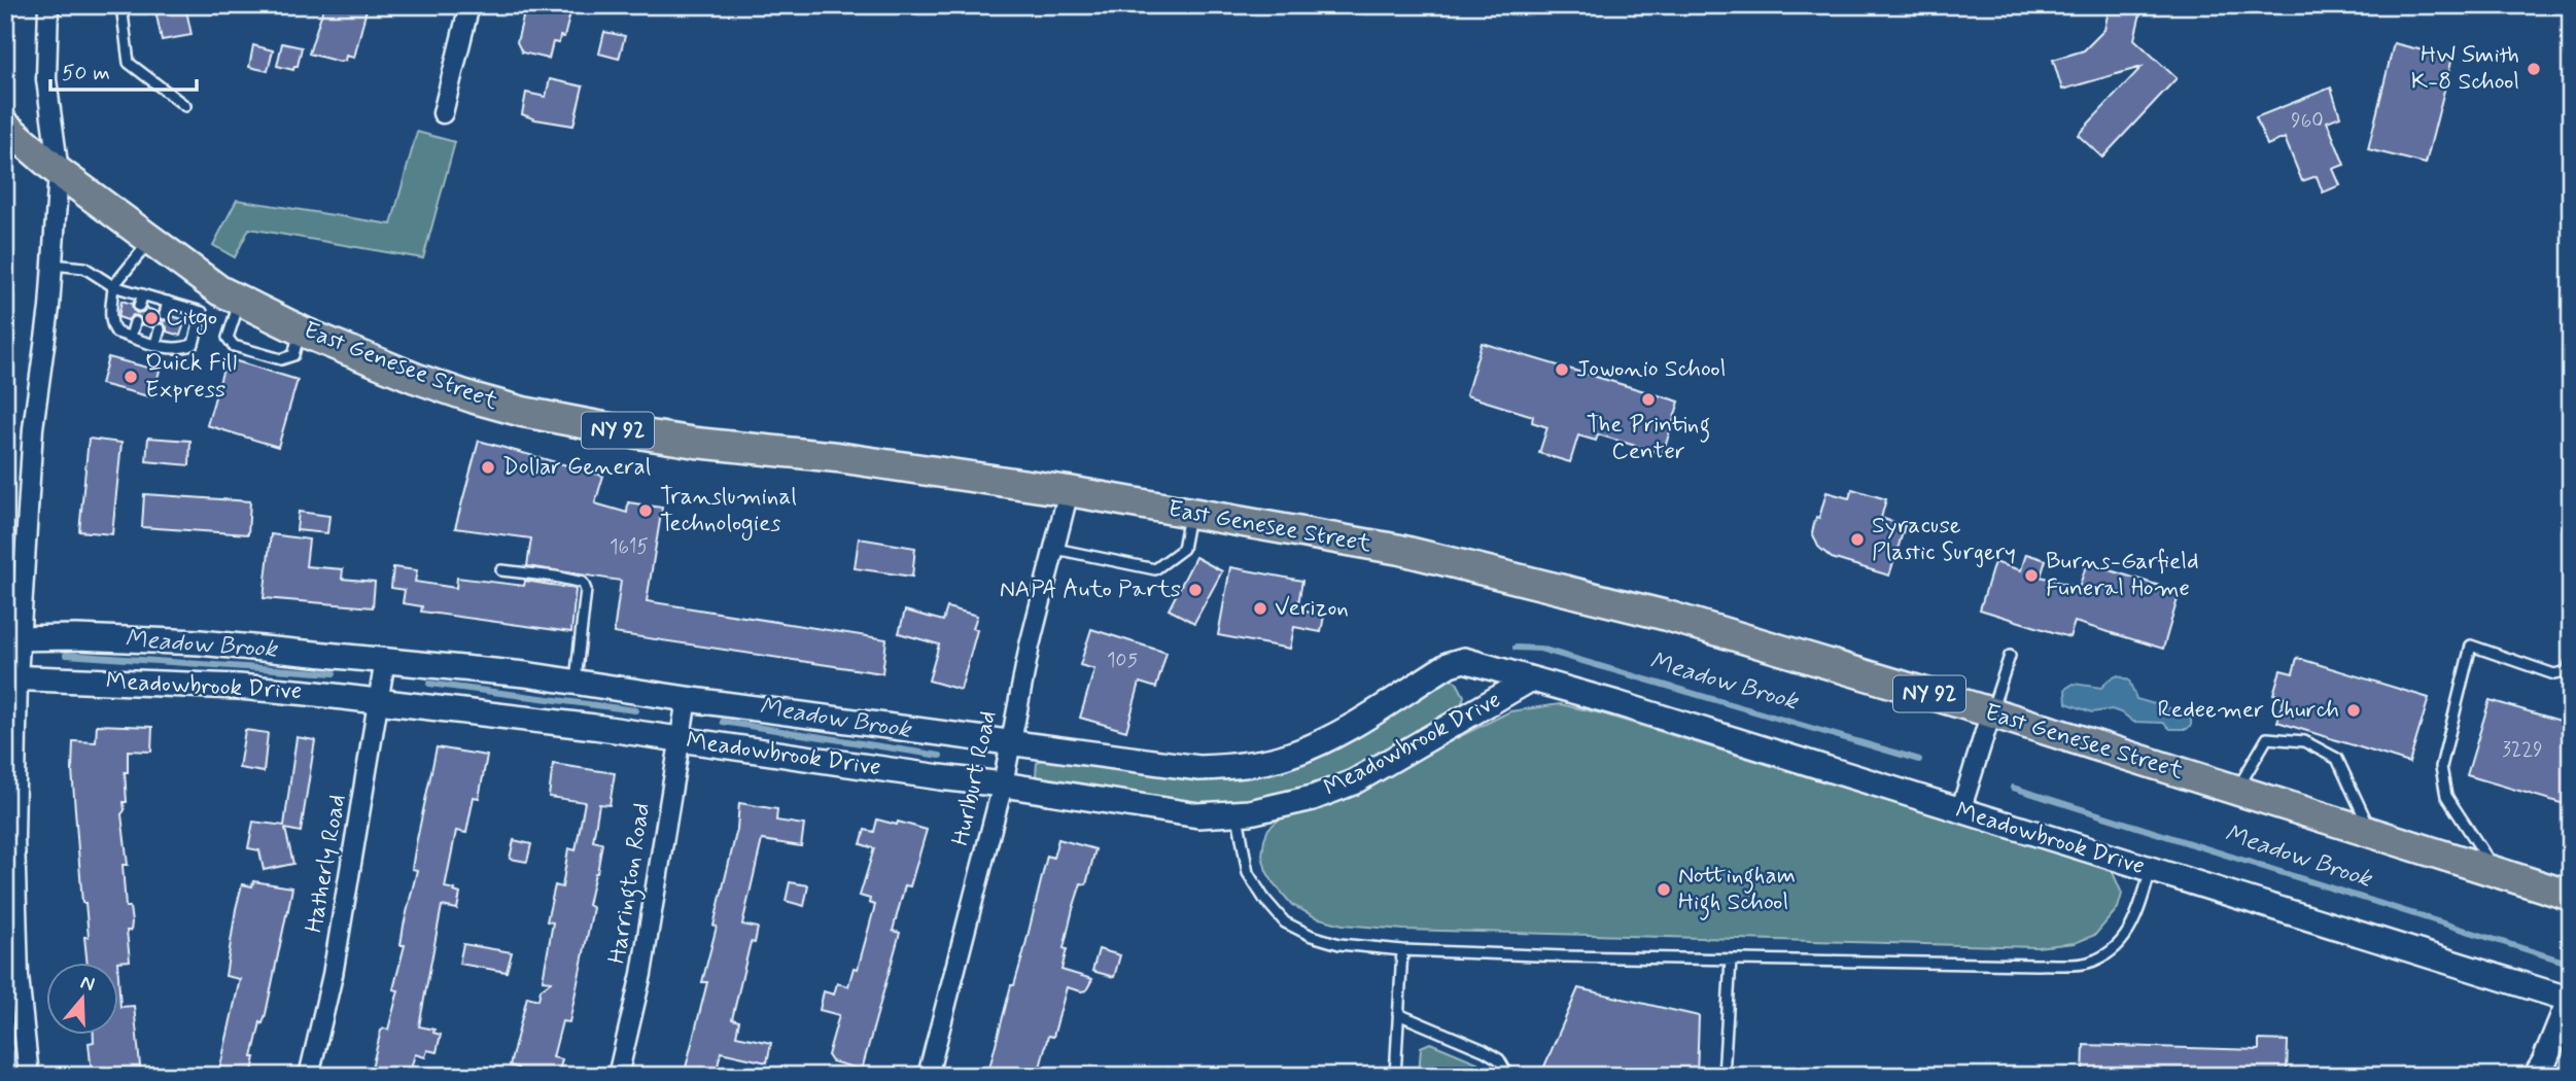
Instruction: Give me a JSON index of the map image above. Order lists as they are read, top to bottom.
{
  "streets": {
    "main road": ["East Genesee Street", "NY 92"],
    "street": [
      "Meadowbrook Drive",
      "Hurlburt Road",
      "Hatherly Road",
      "Harrington Road"
    ]
  },
  "crossings": [
    ["East Genesee Street", "Hurlburt Road"],
    ["Meadowbrook Drive", "Hurlburt Road"],
    ["Meadowbrook Drive", "Hatherly Road"],
    ["Meadowbrook Drive", "Harrington Road"]
  ],
  "water": ["Meadow Brook"],
  "places": [
    "HW Smith K-8 School",
    "Citgo",
    "Jowonio School",
    "Quick Fill Express",
    "The Printing Center",
    "Dollar General",
    "Transluminal Technologies",
    "Syracuse Plastic Surgery",
    "Burns-Garfield Funeral Home",
    "NAPA Auto Parts",
    "Verizon",
    "Redeemer Church",
    "Nottingham High School"
  ],
  "house_numbers": [
    "960",
    "1615",
    "105",
    "3229"
  ],
  "scale_bar": "50 m",
  "north": "top"
}
